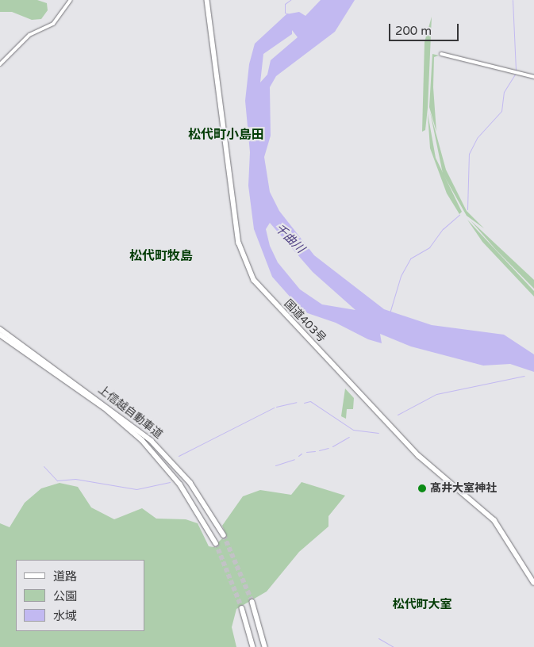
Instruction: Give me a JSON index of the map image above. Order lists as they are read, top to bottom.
{
  "streets": {
    "highway": ["国道403号", "上信越自動車道"]
  },
  "districts": ["松代町小島田", "松代町牧島", "松代町大室"],
  "water": ["千曲川"],
  "places": ["髙井大室神社"],
  "legend": ["道路", "公園", "水域"],
  "scale_bar": "200 m"
}
